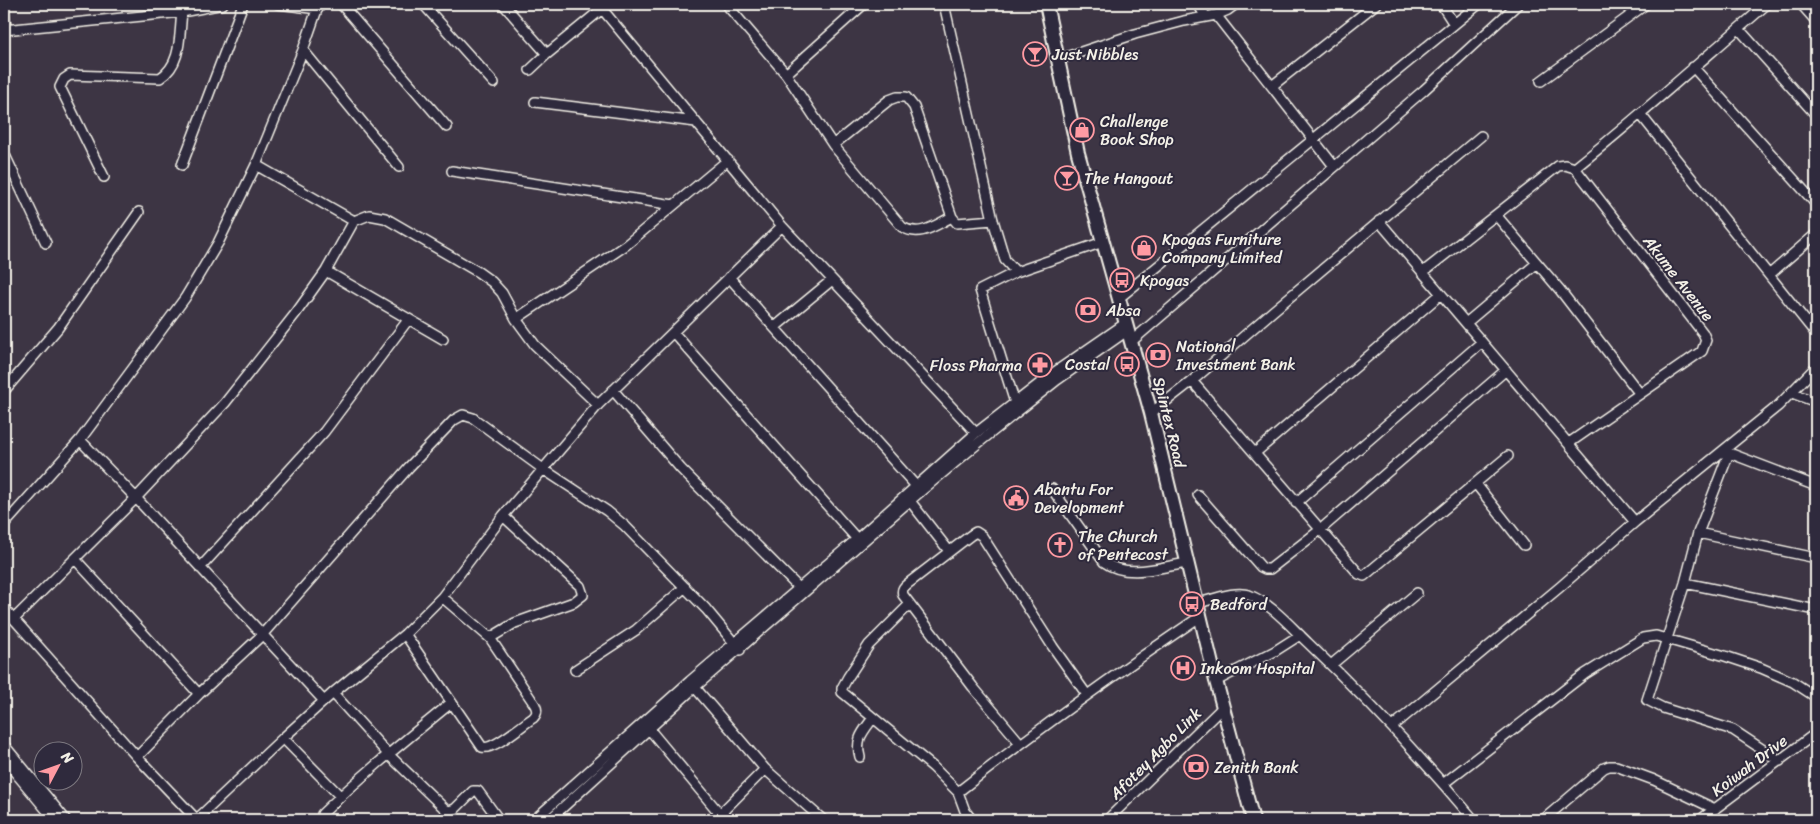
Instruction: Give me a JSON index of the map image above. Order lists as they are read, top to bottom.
{
  "streets": {
    "main road": ["Spintex Road"],
    "street": ["Akume Avenue", "Afotey Agbo Link", "Koiwah Drive"]
  },
  "crossings": [
    ["Spintex Road", "Afotey Agbo Link"]
  ],
  "places": {
    "bar": ["Just Nibbles", "The Hangout"],
    "shop": ["Challenge Book Shop", "Kpogas Furniture Company Limited"],
    "bus stop": ["Kpogas", "Costal", "Bedford"],
    "bank": ["Absa", "National Investment Bank", "Zenith Bank"],
    "pharmacy": ["Floss Pharma"],
    "public building": ["Abantu For Development"],
    "church": ["The Church of Pentecost"],
    "hospital": ["Inkoom Hospital"]
  },
  "north": "top right"
}
